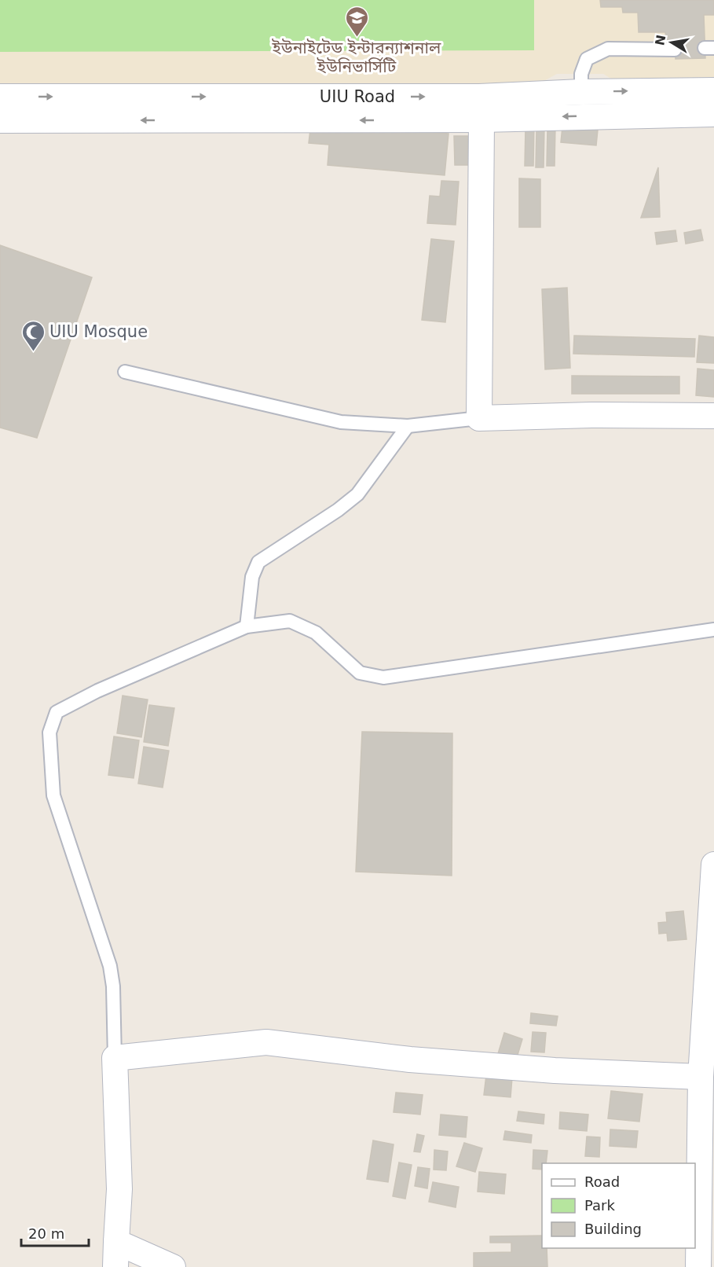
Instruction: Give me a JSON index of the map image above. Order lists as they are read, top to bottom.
{
  "streets": {
    "street": ["UIU Road"]
  },
  "places": {
    "school or university": ["ইউনাইটেড ইন্টারন্যাশনাল ইউনিভার্সিটি"],
    "mosque": ["UIU Mosque"]
  },
  "legend": ["Road", "Park", "Building"],
  "scale_bar": "20 m",
  "north": "left"
}
